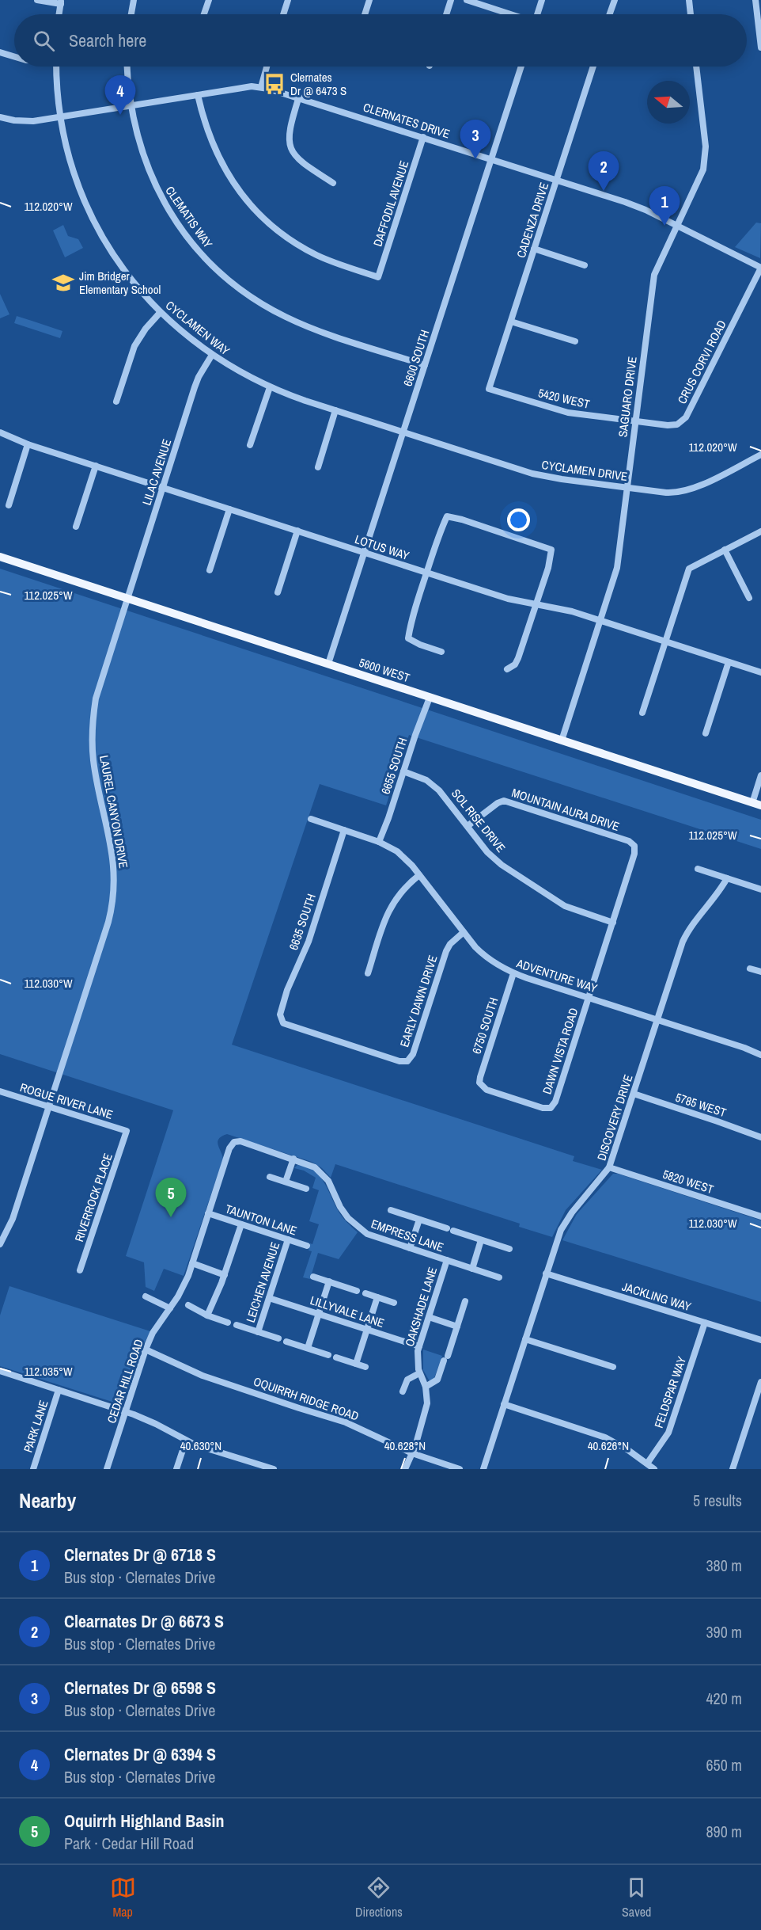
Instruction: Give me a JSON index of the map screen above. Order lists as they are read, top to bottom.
{
  "streets": {
    "main road": ["5600 WEST"],
    "street": [
      "CLERNATES DRIVE",
      "DAFFODIL AVENUE",
      "CLEMATIS WAY",
      "CADENZA DRIVE",
      "CYCLAMEN WAY",
      "6600 SOUTH",
      "CRUS CORVI ROAD",
      "SAGUARO DRIVE",
      "5420 WEST",
      "CYCLAMEN DRIVE",
      "LILAC AVENUE",
      "LOTUS WAY",
      "6655 SOUTH",
      "MOUNTAIN AURA DRIVE",
      "LAUREL CANYON DRIVE",
      "SOL RISE DRIVE",
      "6635 SOUTH",
      "ADVENTURE WAY",
      "EARLY DAWN DRIVE",
      "6750 SOUTH",
      "DAWN VISTA ROAD",
      "ROGUE RIVER LANE",
      "5785 WEST",
      "DISCOVERY DRIVE",
      "5820 WEST",
      "RIVERROCK PLACE",
      "TAUNTON LANE",
      "EMPRESS LANE",
      "LEICHEN AVENUE",
      "JACKLING WAY",
      "OAKSHADE LANE",
      "LILLYVALE LANE",
      "CEDAR HILL ROAD",
      "FELDSPAR WAY",
      "OQUIRRH RIDGE ROAD",
      "PARK LANE"
    ]
  },
  "crossings": [
    ["CLERNATES DRIVE", "DAFFODIL AVENUE"],
    ["CLERNATES DRIVE", "CLEMATIS WAY"],
    ["CLERNATES DRIVE", "CADENZA DRIVE"],
    ["CLERNATES DRIVE", "CYCLAMEN WAY"],
    ["CLERNATES DRIVE", "6600 SOUTH"],
    ["CLERNATES DRIVE", "CRUS CORVI ROAD"],
    ["CLERNATES DRIVE", "SAGUARO DRIVE"],
    ["CLEMATIS WAY", "6600 SOUTH"],
    ["CADENZA DRIVE", "5420 WEST"],
    ["CYCLAMEN WAY", "6600 SOUTH"],
    ["CYCLAMEN WAY", "CYCLAMEN DRIVE"],
    ["CYCLAMEN WAY", "LILAC AVENUE"],
    ["6600 SOUTH", "CYCLAMEN DRIVE"],
    ["6600 SOUTH", "LOTUS WAY"],
    ["6600 SOUTH", "5600 WEST"],
    ["CRUS CORVI ROAD", "SAGUARO DRIVE"],
    ["CRUS CORVI ROAD", "5420 WEST"],
    ["SAGUARO DRIVE", "5420 WEST"],
    ["SAGUARO DRIVE", "CYCLAMEN DRIVE"],
    ["SAGUARO DRIVE", "LOTUS WAY"],
    ["SAGUARO DRIVE", "5600 WEST"],
    ["LILAC AVENUE", "LOTUS WAY"],
    ["LILAC AVENUE", "5600 WEST"],
    ["LILAC AVENUE", "LAUREL CANYON DRIVE"],
    ["5600 WEST", "6655 SOUTH"],
    ["5600 WEST", "LAUREL CANYON DRIVE"],
    ["6655 SOUTH", "SOL RISE DRIVE"],
    ["6655 SOUTH", "ADVENTURE WAY"],
    ["MOUNTAIN AURA DRIVE", "SOL RISE DRIVE"],
    ["MOUNTAIN AURA DRIVE", "DAWN VISTA ROAD"],
    ["LAUREL CANYON DRIVE", "ROGUE RIVER LANE"],
    ["SOL RISE DRIVE", "DAWN VISTA ROAD"],
    ["6635 SOUTH", "ADVENTURE WAY"],
    ["6635 SOUTH", "EARLY DAWN DRIVE"],
    ["ADVENTURE WAY", "EARLY DAWN DRIVE"],
    ["ADVENTURE WAY", "6750 SOUTH"],
    ["ADVENTURE WAY", "DAWN VISTA ROAD"],
    ["ADVENTURE WAY", "DISCOVERY DRIVE"],
    ["6750 SOUTH", "DAWN VISTA ROAD"],
    ["ROGUE RIVER LANE", "RIVERROCK PLACE"],
    ["5785 WEST", "DISCOVERY DRIVE"],
    ["DISCOVERY DRIVE", "5820 WEST"],
    ["DISCOVERY DRIVE", "JACKLING WAY"],
    ["TAUNTON LANE", "LEICHEN AVENUE"],
    ["TAUNTON LANE", "CEDAR HILL ROAD"],
    ["EMPRESS LANE", "OAKSHADE LANE"],
    ["EMPRESS LANE", "CEDAR HILL ROAD"],
    ["LEICHEN AVENUE", "LILLYVALE LANE"],
    ["JACKLING WAY", "FELDSPAR WAY"],
    ["OAKSHADE LANE", "LILLYVALE LANE"],
    ["OAKSHADE LANE", "OQUIRRH RIDGE ROAD"],
    ["CEDAR HILL ROAD", "OQUIRRH RIDGE ROAD"]
  ],
  "places": {
    "bus stop": ["Clernates Dr @ 6473 S"],
    "school or university": ["Jim Bridger Elementary School"]
  },
  "north": "left",
  "page": {
    "search": "Search here",
    "pins": [
      "4",
      "3",
      "2",
      "1",
      "5"
    ],
    "heading": ["Nearby", "5 results"],
    "list": [
      {
        "mark": "1",
        "name": "Clernates Dr @ 6718 S",
        "note": "Bus stop · Clernates Drive",
        "value": "380 m"
      },
      {
        "mark": "2",
        "name": "Clearnates Dr @ 6673 S",
        "note": "Bus stop · Clernates Drive",
        "value": "390 m"
      },
      {
        "mark": "3",
        "name": "Clernates Dr @ 6598 S",
        "note": "Bus stop · Clernates Drive",
        "value": "420 m"
      },
      {
        "mark": "4",
        "name": "Clernates Dr @ 6394 S",
        "note": "Bus stop · Clernates Drive",
        "value": "650 m"
      },
      {
        "mark": "5",
        "name": "Oquirrh Highland Basin",
        "note": "Park · Cedar Hill Road",
        "value": "890 m"
      }
    ],
    "nav": ["Map", "Directions", "Saved"]
  },
  "coordinates": [
    "112.020°W",
    "112.025°W",
    "112.030°W",
    "112.035°W",
    "40.630°N",
    "40.628°N",
    "40.626°N"
  ]
}
